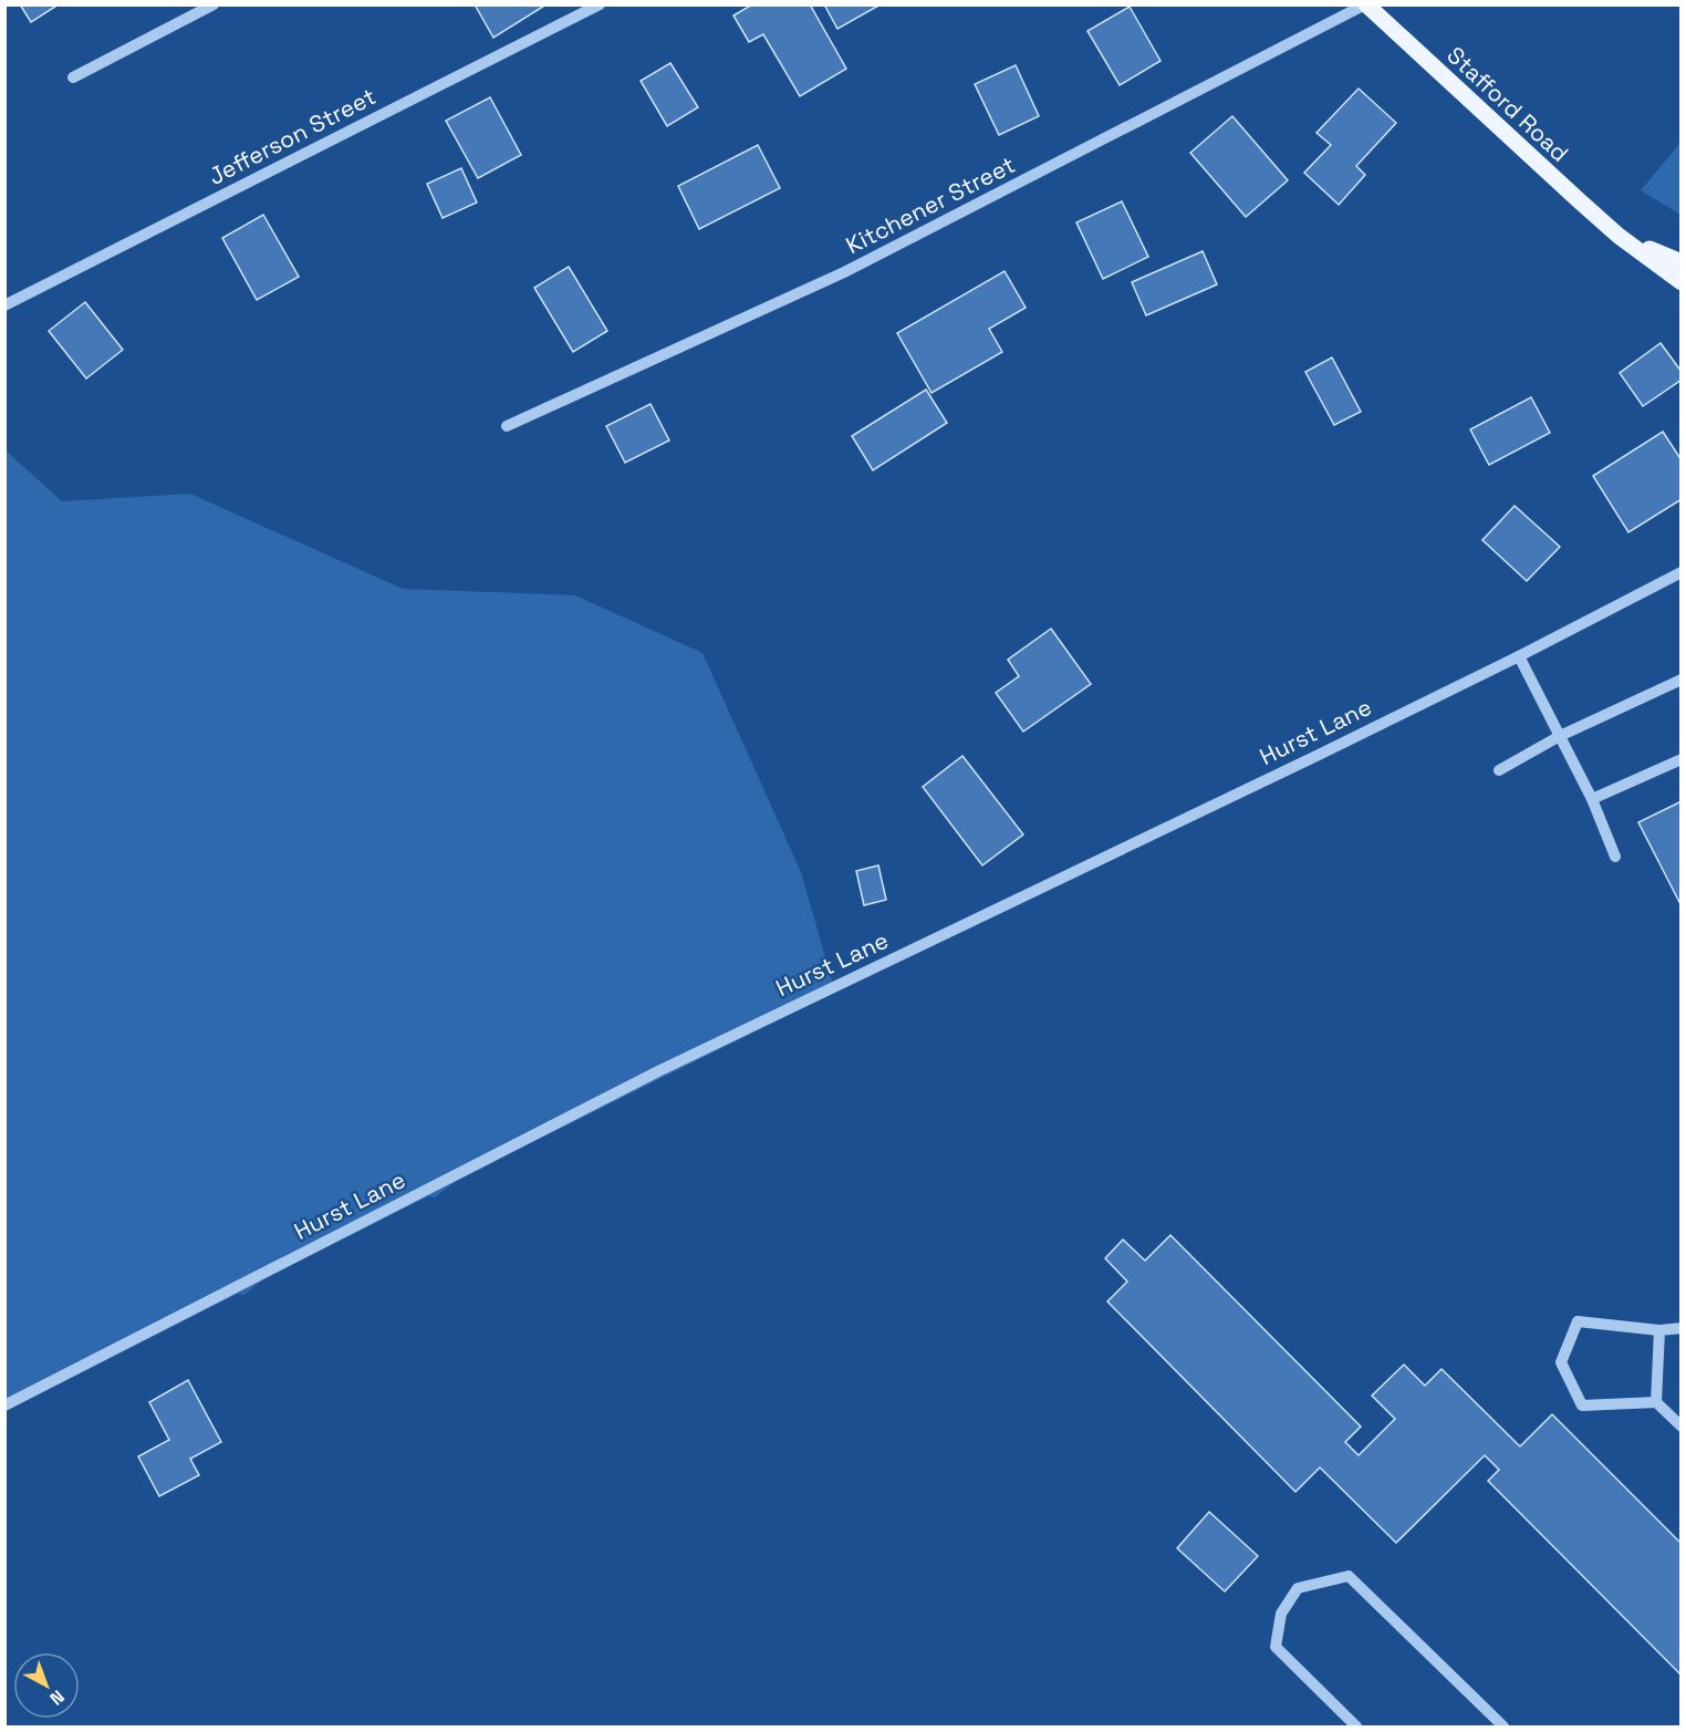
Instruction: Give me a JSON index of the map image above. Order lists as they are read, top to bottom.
{
  "streets": {
    "main road": ["Stafford Road"],
    "street": ["Jefferson Street", "Kitchener Street", "Hurst Lane"]
  },
  "crossings": [
    ["Stafford Road", "Kitchener Street"]
  ],
  "north": "bottom right"
}
